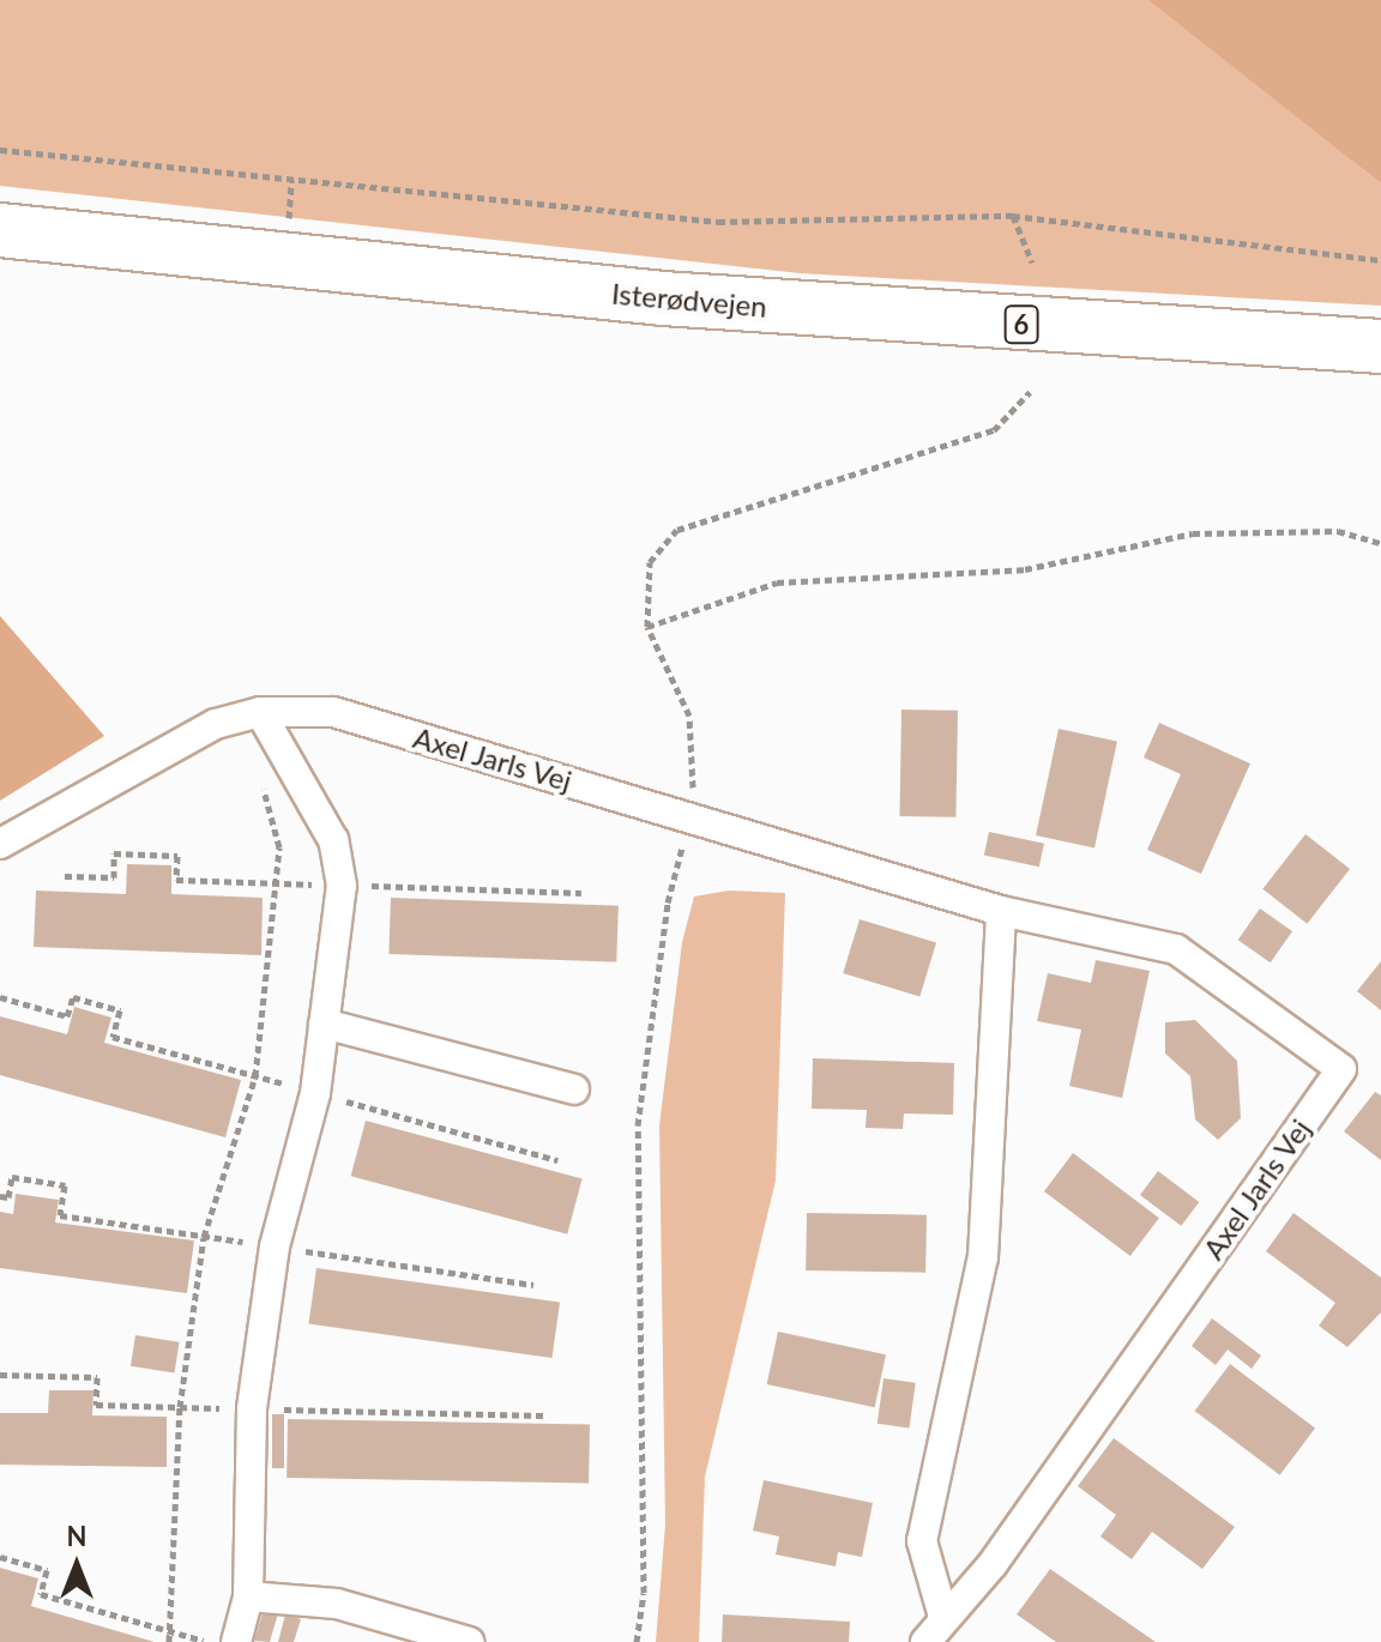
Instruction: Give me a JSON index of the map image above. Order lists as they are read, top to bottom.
{
  "streets": {
    "highway": ["Isterødvejen", "6"],
    "street": ["Axel Jarls Vej"]
  },
  "north": "top"
}
